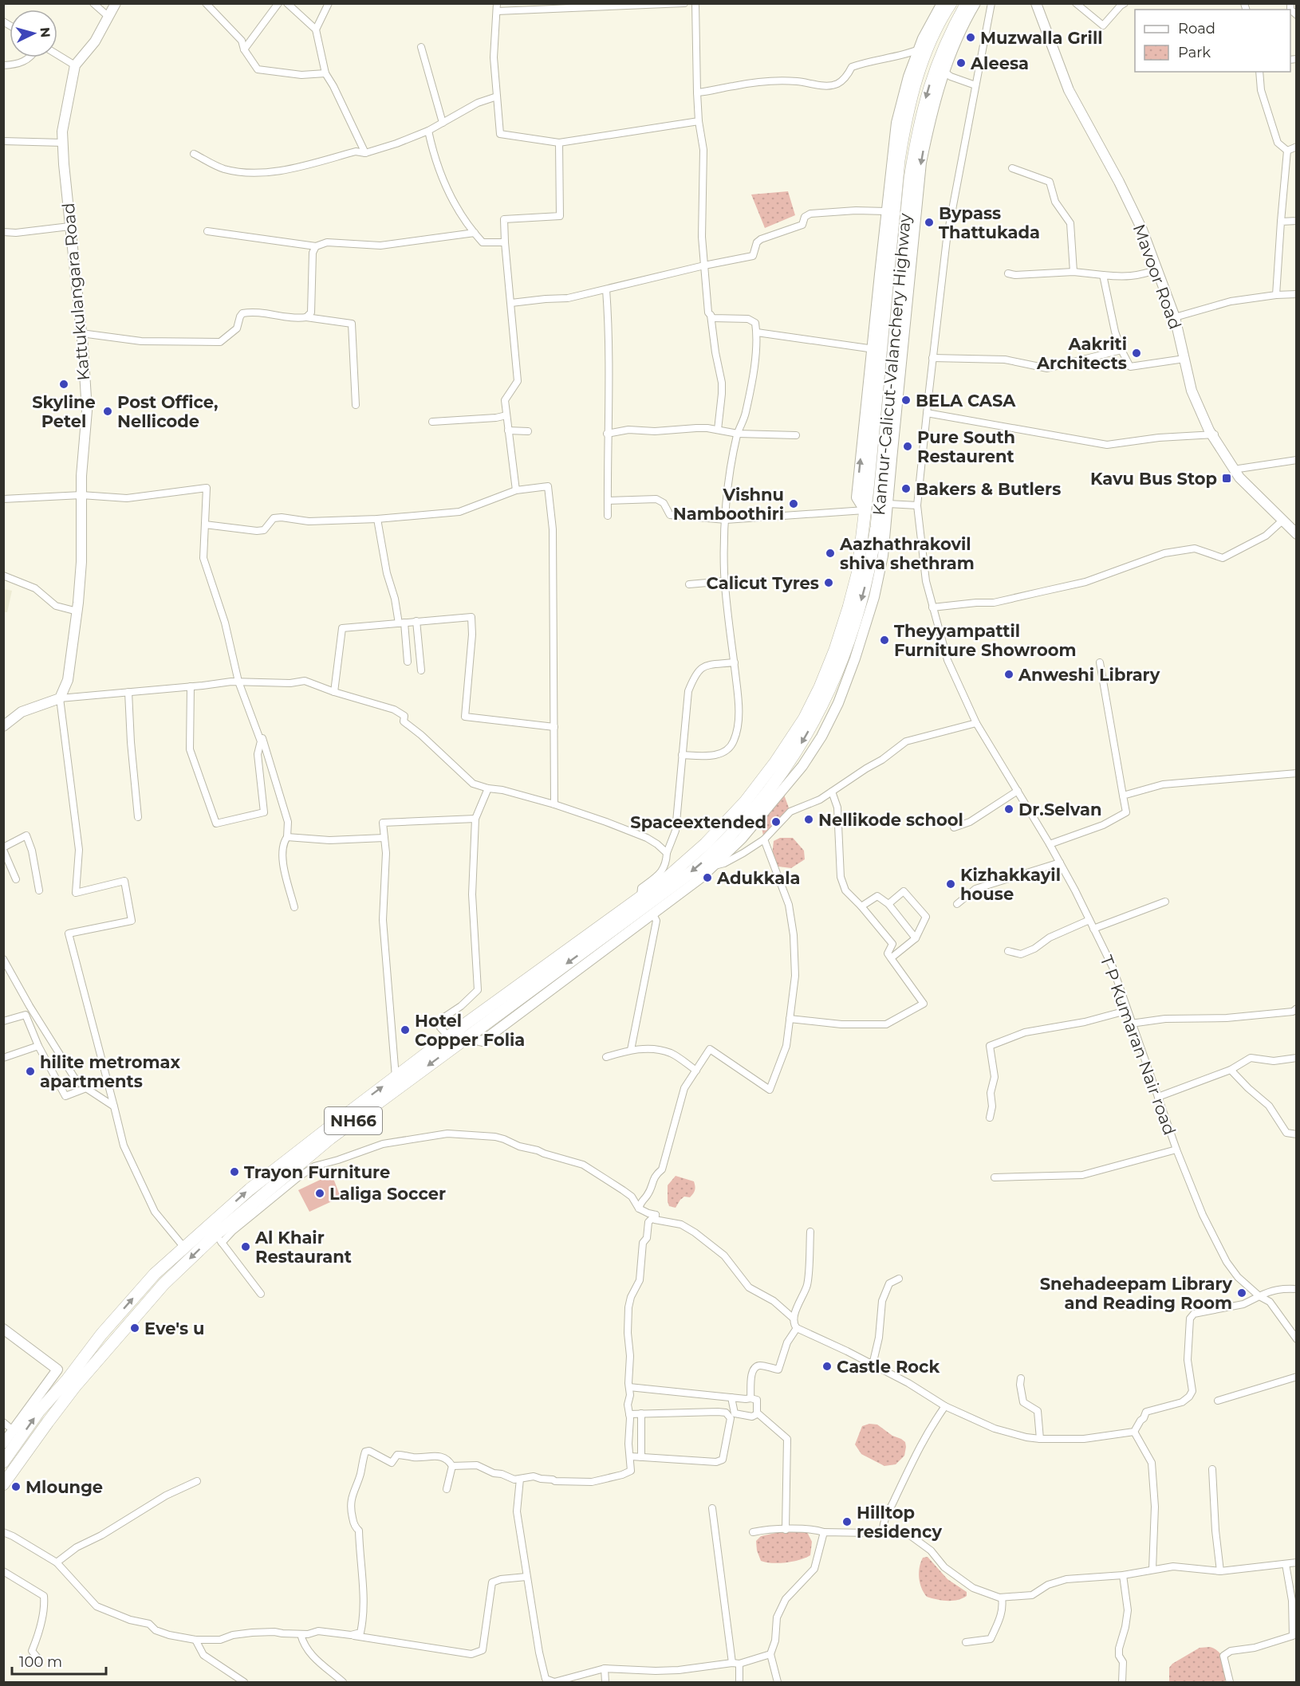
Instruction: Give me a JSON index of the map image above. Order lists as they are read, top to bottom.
{
  "streets": {
    "highway": ["Kannur-Calicut-Valanchery Highway", "NH66"],
    "street": ["Mavoor Road", "Kattukulangara Road", "T P Kumaran Nair road"]
  },
  "places": {
    "other": [
      "Muzwalla Grill",
      "Aleesa",
      "Bypass Thattukada",
      "Aakriti Architects",
      "Skyline Petel",
      "BELA CASA",
      "Post Office, Nellicode",
      "Pure South Restaurent",
      "Bakers & Butlers",
      "Vishnu Namboothiri",
      "Aazhathrakovil shiva shethram",
      "Calicut Tyres",
      "Theyyampattil Furniture Showroom",
      "Anweshi Library",
      "Dr.Selvan",
      "Nellikode school",
      "Spaceextended",
      "Adukkala",
      "Kizhakkayil house",
      "Hotel Copper Folia",
      "hilite metromax apartments",
      "Trayon Furniture",
      "Laliga Soccer",
      "Al Khair Restaurant",
      "Snehadeepam Library and Reading Room",
      "Eve's u",
      "Castle Rock",
      "Mlounge",
      "Hilltop residency"
    ],
    "transit": ["Kavu Bus Stop"]
  },
  "legend": ["Road", "Park"],
  "scale_bar": "100 m",
  "north": "right"
}
